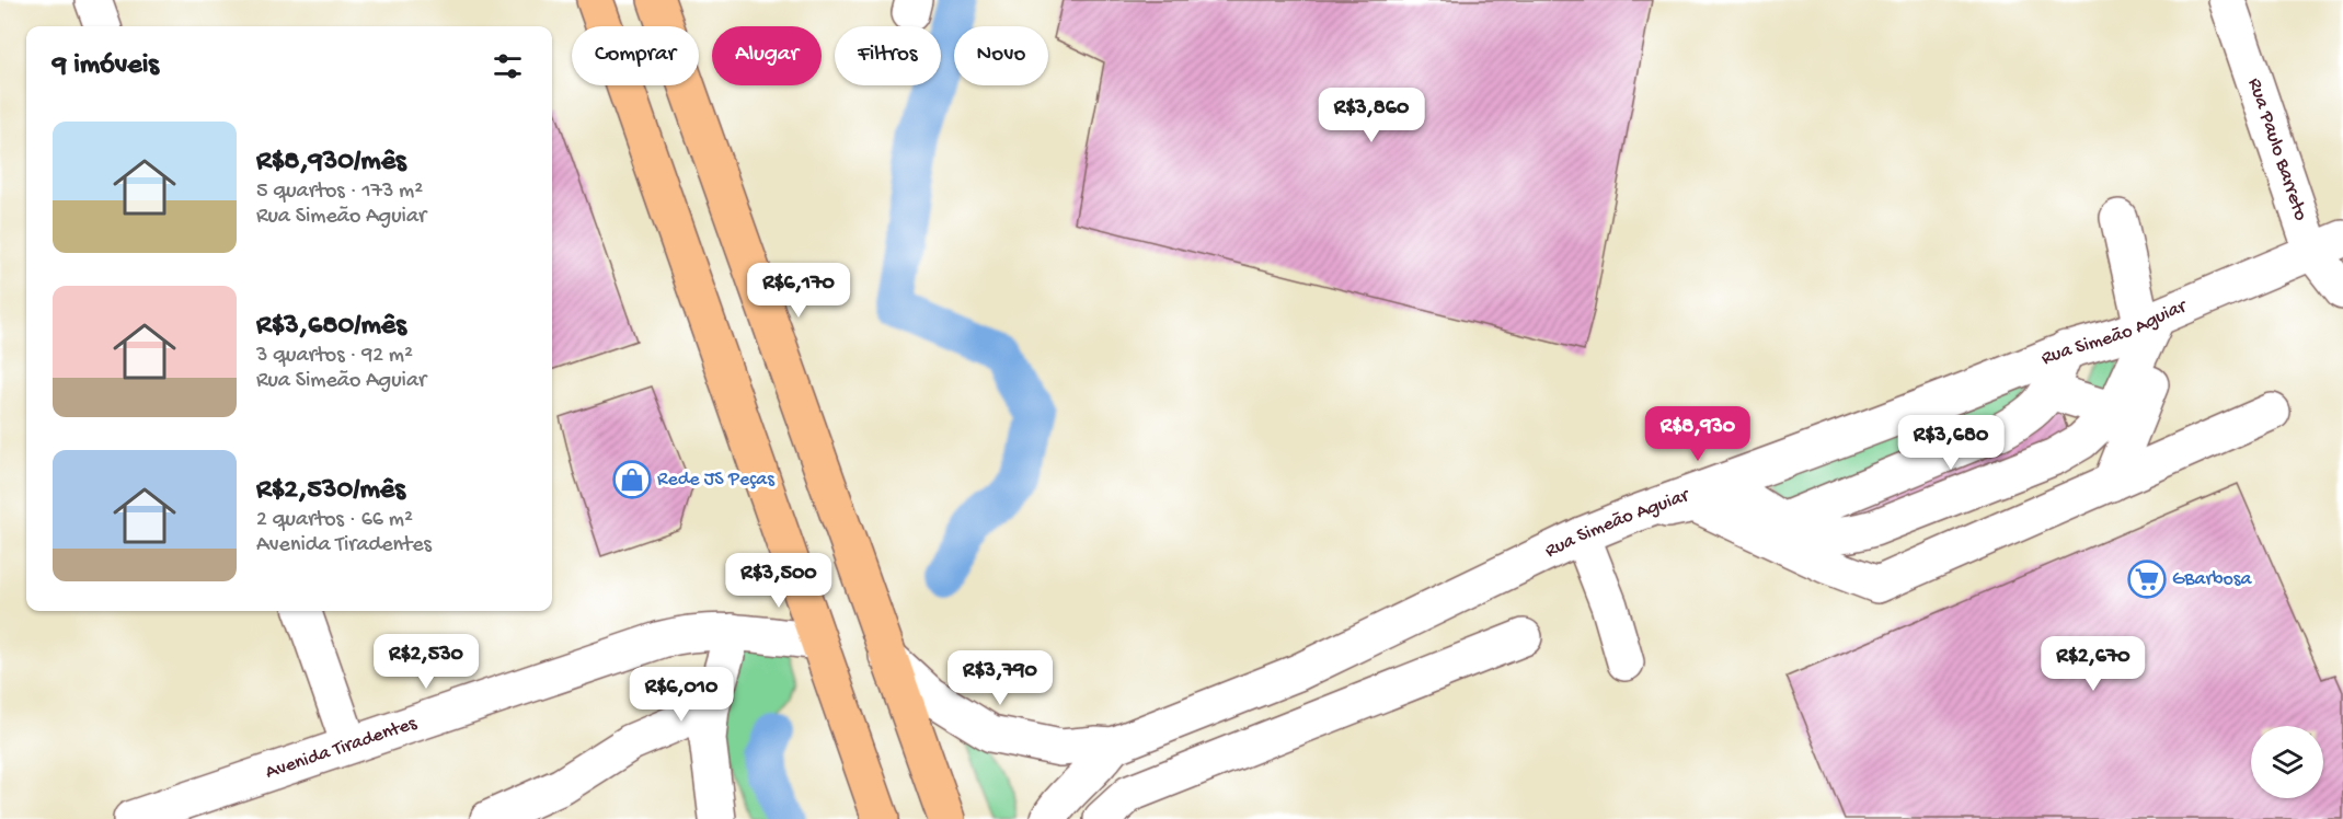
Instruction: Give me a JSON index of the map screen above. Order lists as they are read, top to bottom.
{
  "streets": {
    "street": ["Rua Paulo Barreto", "Rua Simeão Aguiar", "Avenida Tiradentes"]
  },
  "crossings": [
    ["Rua Paulo Barreto", "Rua Simeão Aguiar"]
  ],
  "places": {
    "shop": ["Rede JS Peças"],
    "supermarket": ["GBarbosa"]
  },
  "page": {
    "chip": [
      "Comprar",
      "Alugar",
      "Filtros",
      "Novo"
    ],
    "heading": "9 imóveis",
    "price": [
      "R$3,860",
      "R$6,170",
      "R$8,930",
      "R$3,680",
      "R$3,500",
      "R$2,530",
      "R$2,670",
      "R$3,790",
      "R$6,010"
    ],
    "list": [
      {
        "name": "R$8,930/mês",
        "note": "5 quartos · 173 m² · Rua Simeão Aguiar"
      },
      {
        "name": "R$3,680/mês",
        "note": "3 quartos · 92 m² · Rua Simeão Aguiar"
      },
      {
        "name": "R$2,530/mês",
        "note": "2 quartos · 66 m² · Avenida Tiradentes"
      }
    ]
  }
}
